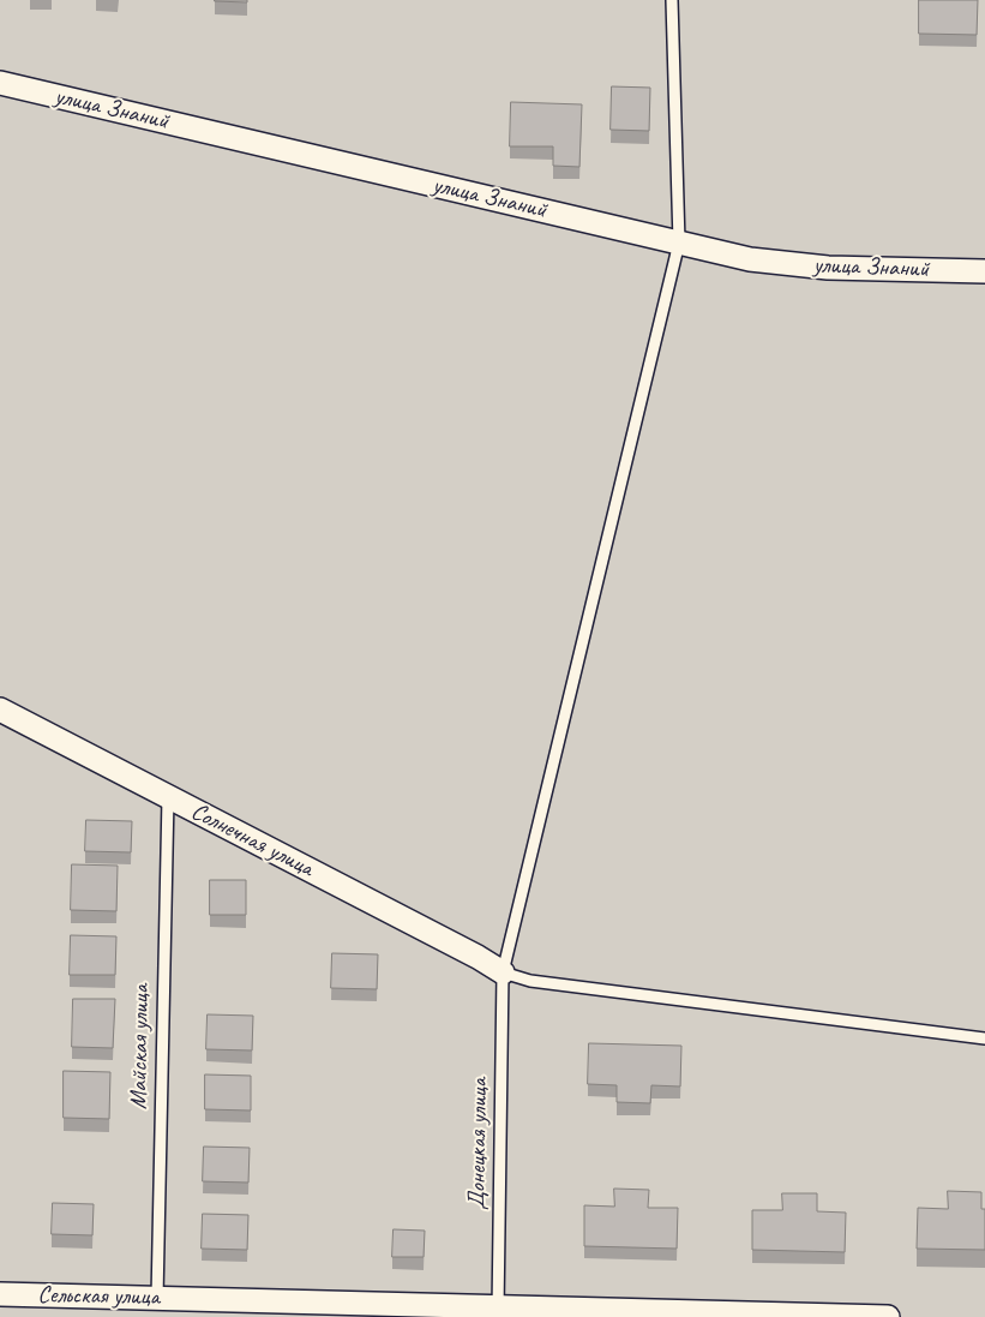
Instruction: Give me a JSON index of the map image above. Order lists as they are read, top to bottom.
{
  "streets": {
    "street": ["улица Знаний", "Солнечная улица", "Сельская улица"],
    "lane": ["Майская улица", "Донецкая улица"]
  },
  "crossings": [
    ["улица Знаний", "Донецкая улица"],
    ["Солнечная улица", "Майская улица"],
    ["Солнечная улица", "Донецкая улица"],
    ["Майская улица", "Сельская улица"],
    ["Донецкая улица", "Сельская улица"]
  ]
}
